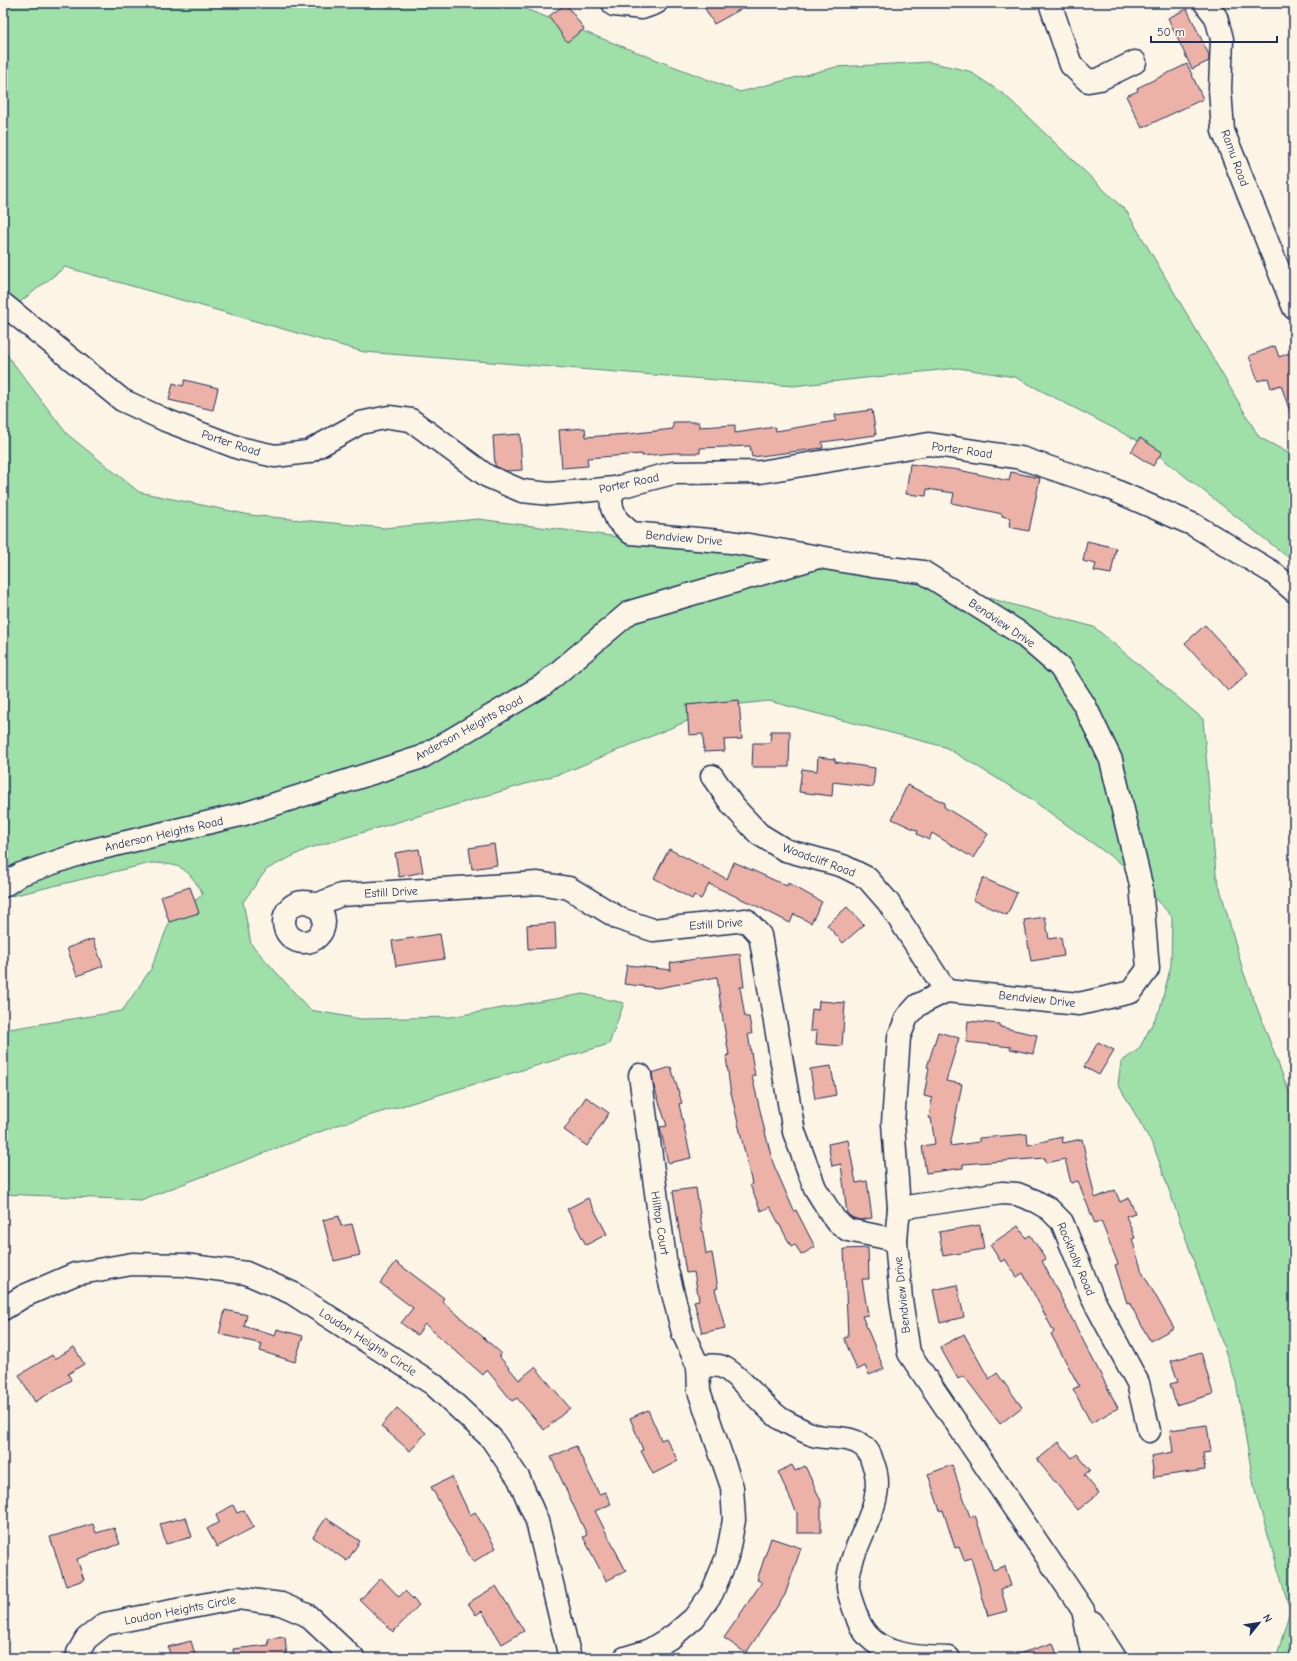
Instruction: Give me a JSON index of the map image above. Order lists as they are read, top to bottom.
{
  "streets": {
    "street": [
      "Ramu Road",
      "Porter Road",
      "Bendview Drive",
      "Anderson Heights Road",
      "Woodcliff Road",
      "Estill Drive",
      "Hilltop Court",
      "Rockholly Road",
      "Loudon Heights Circle"
    ]
  },
  "crossings": [
    ["Porter Road", "Bendview Drive"],
    ["Bendview Drive", "Anderson Heights Road"],
    ["Bendview Drive", "Woodcliff Road"],
    ["Bendview Drive", "Estill Drive"],
    ["Bendview Drive", "Rockholly Road"]
  ],
  "scale_bar": "50 m",
  "north": "top right"
}
